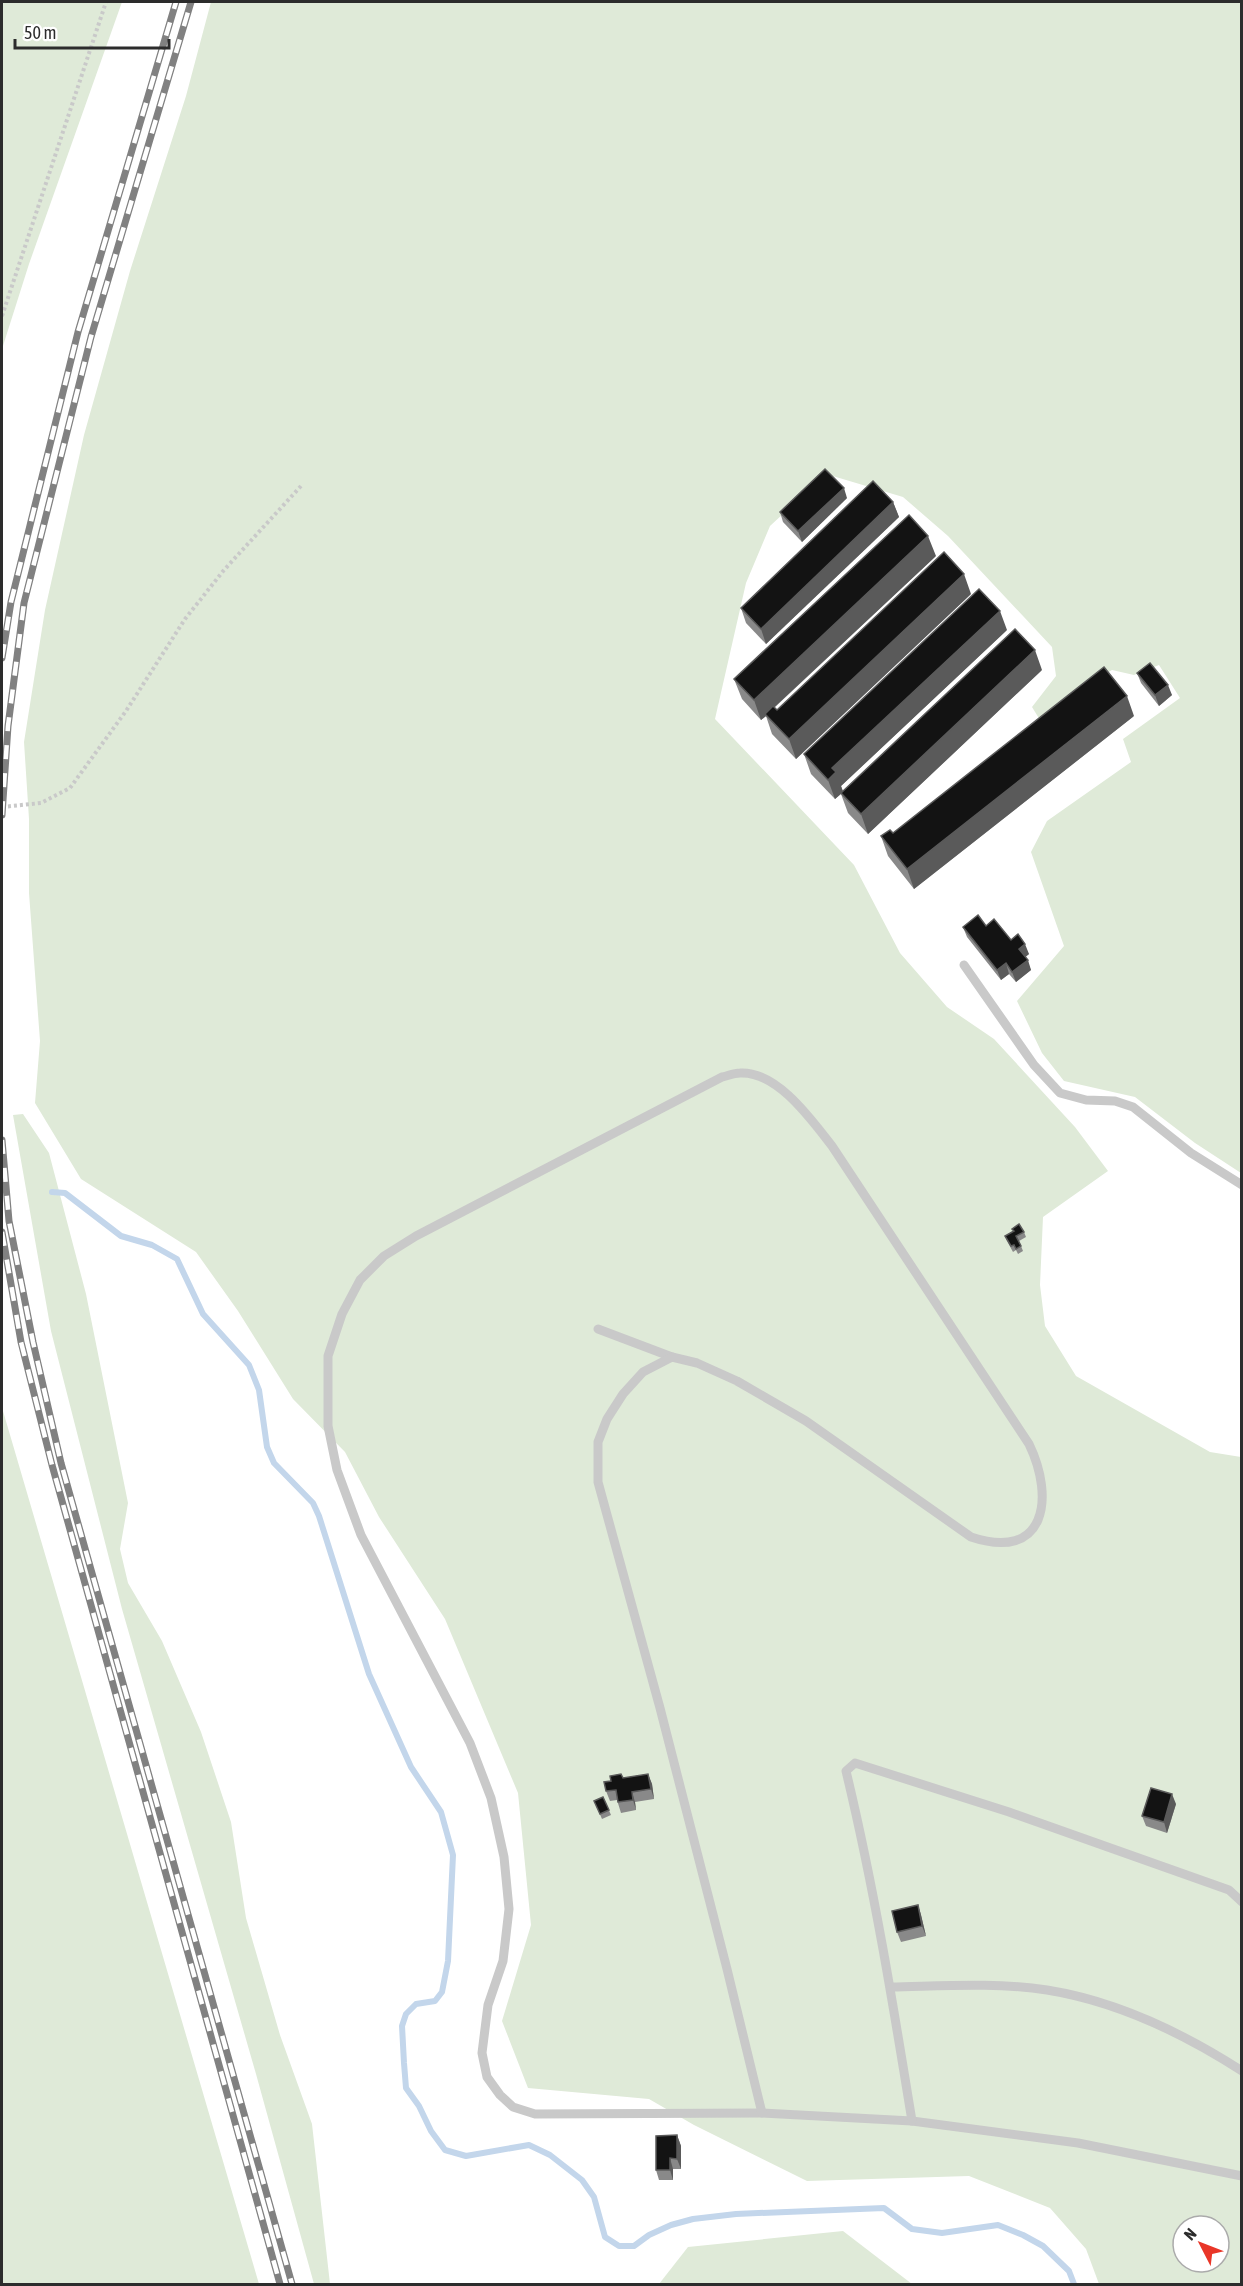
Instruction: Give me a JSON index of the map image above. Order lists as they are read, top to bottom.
{
  "scale_bar": "50 m",
  "north": "top left"
}
